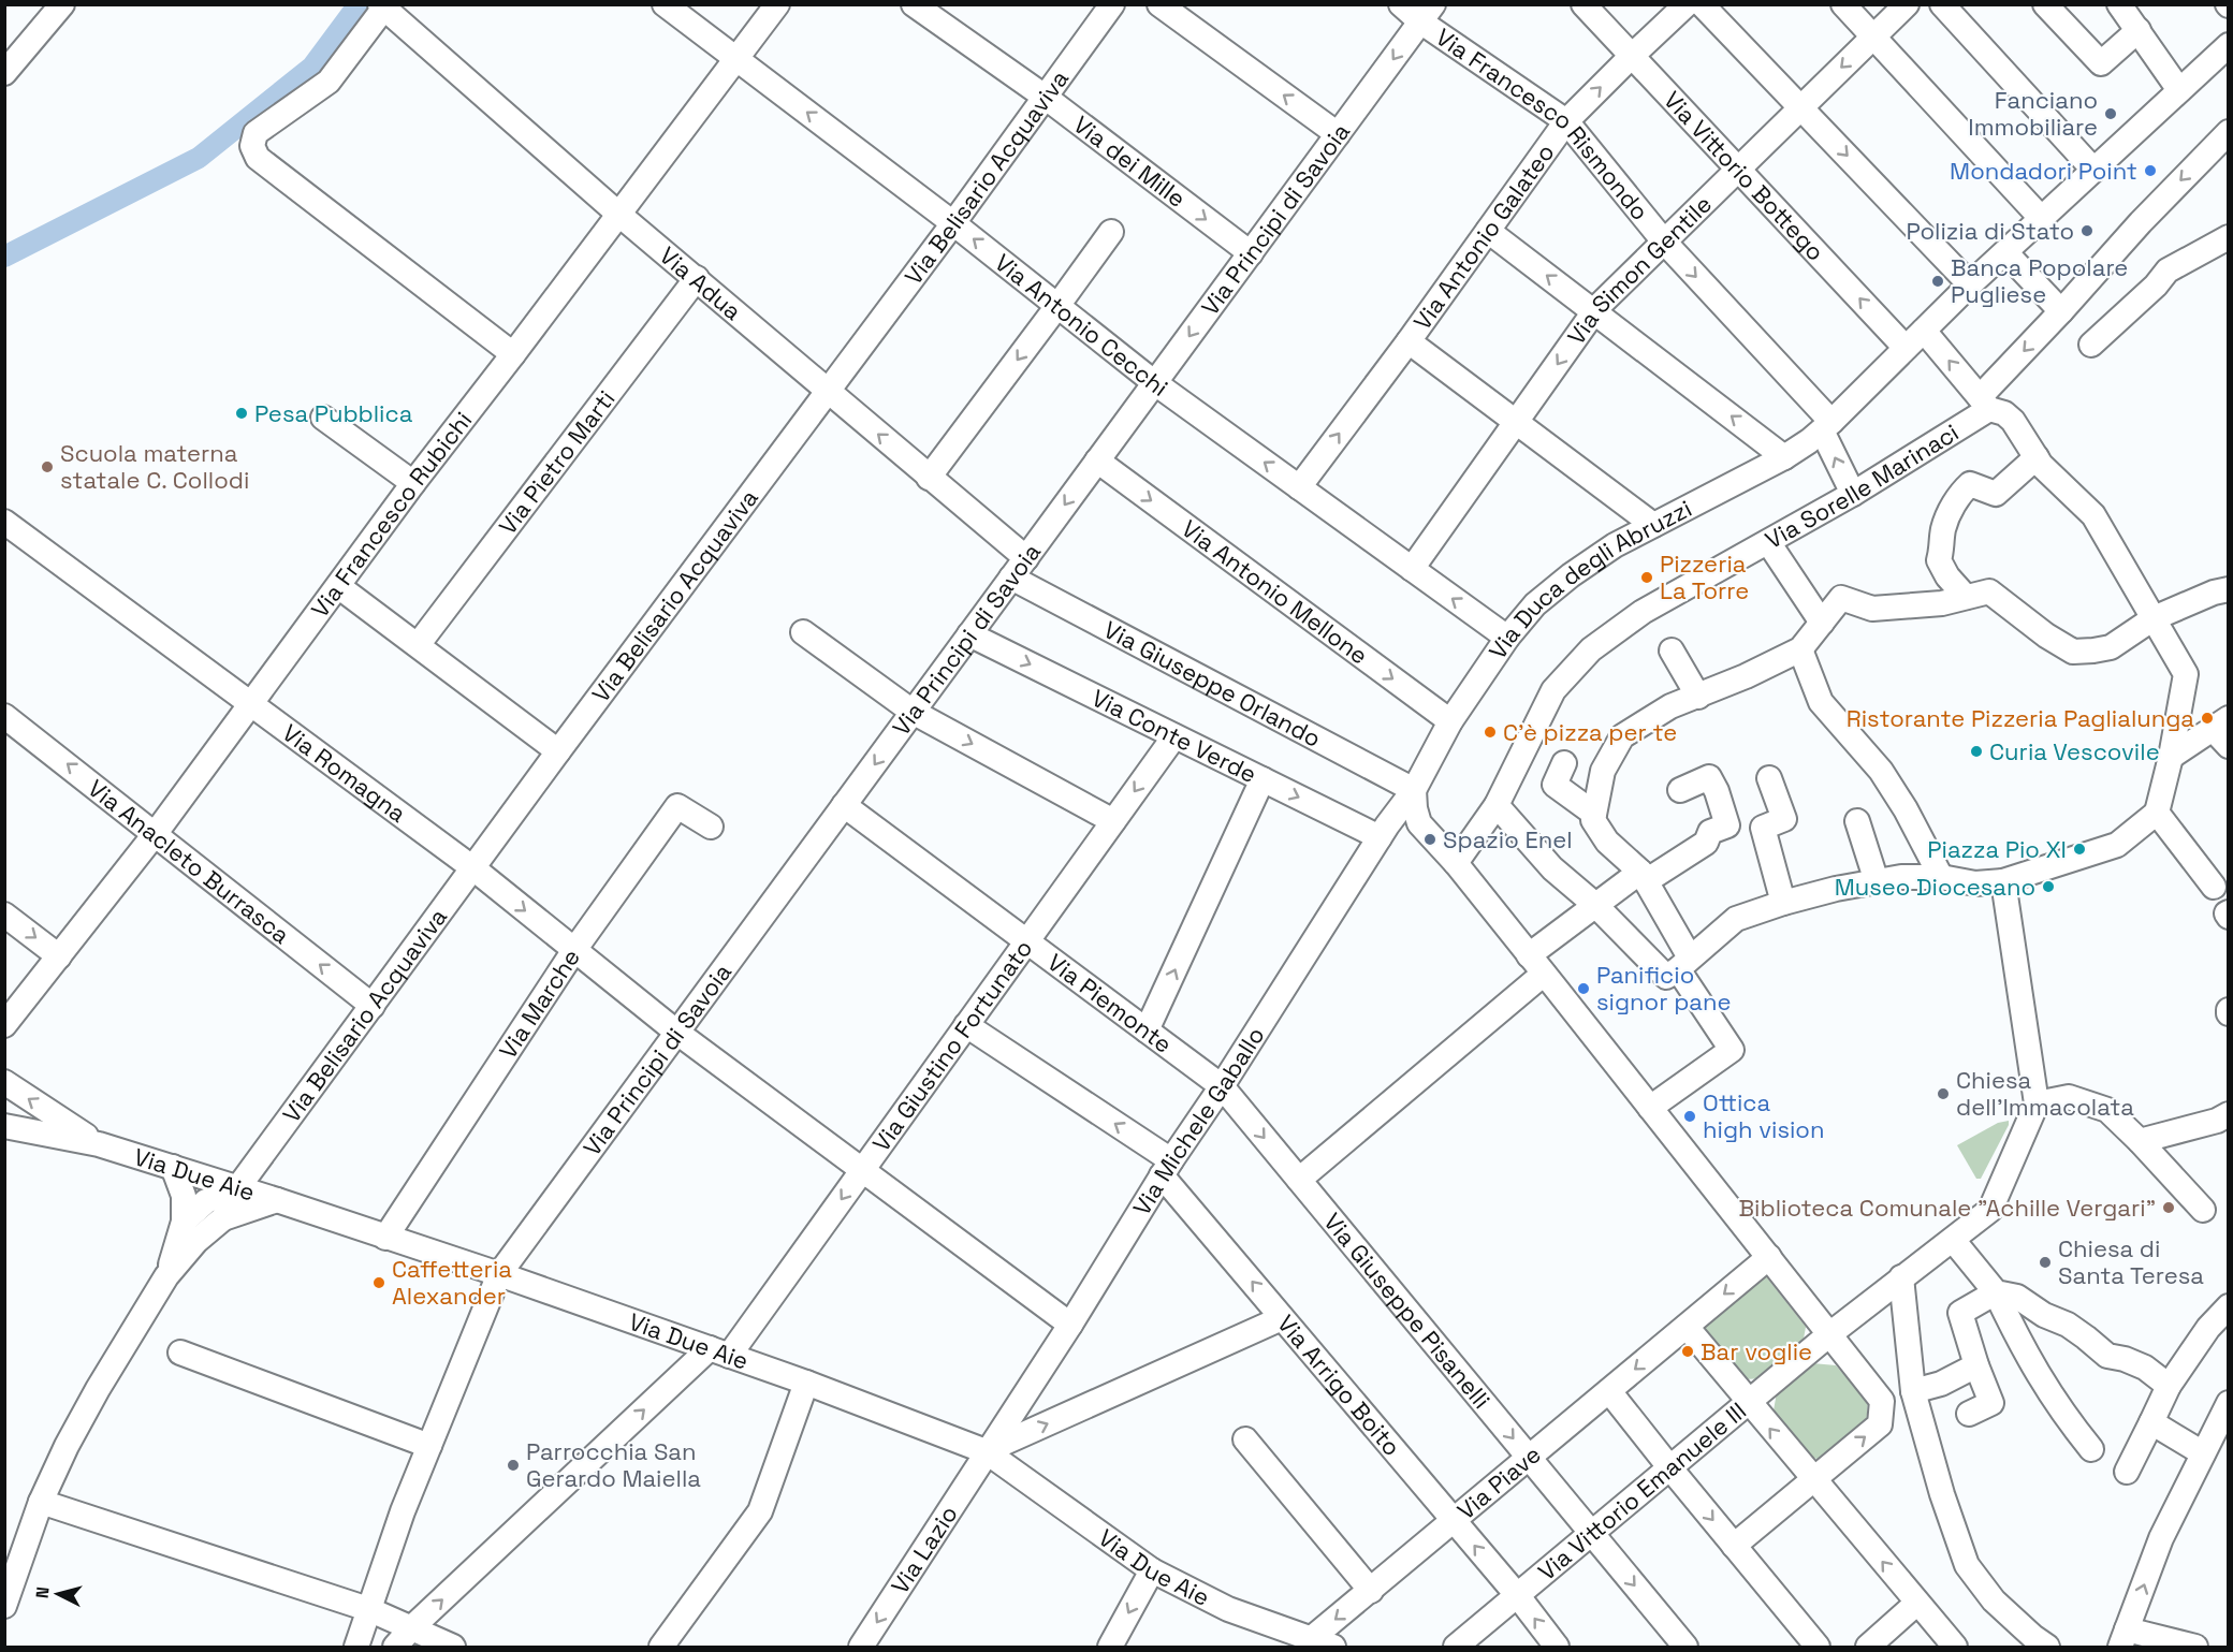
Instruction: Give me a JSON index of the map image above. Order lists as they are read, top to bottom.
{
  "streets": {
    "street": [
      "Via Francesco Rismondo",
      "Via dei Mille",
      "Via Vittorio Bottego",
      "Via Belisario Acquaviva",
      "Via Principi di Savoia",
      "Via Antonio Galateo",
      "Via Simon Gentile",
      "Via Adua",
      "Via Antonio Cecchi",
      "Via Pietro Marti",
      "Via Sorelle Marinaci",
      "Via Francesco Rubichi",
      "Via Duca degli Abruzzi",
      "Via Antonio Mellone",
      "Via Giuseppe Orlando",
      "Via Conte Verde",
      "Via Romagna",
      "Via Anacleto Burrasca",
      "Via Marche",
      "Via Piemonte",
      "Via Giustino Fortunato",
      "Via Michele Gaballo",
      "Via Due Aie",
      "Via Giuseppe Pisanelli",
      "Via Arrigo Boito",
      "Via Piave",
      "Via Vittorio Emanuele III",
      "Via Lazio"
    ]
  },
  "crossings": [
    ["Via Francesco Rismondo", "Via Principi di Savoia"],
    ["Via Francesco Rismondo", "Via Antonio Galateo"],
    ["Via Francesco Rismondo", "Via Simon Gentile"],
    ["Via Francesco Rismondo", "Via Sorelle Marinaci"],
    ["Via Francesco Rismondo", "Via Duca degli Abruzzi"],
    ["Via dei Mille", "Via Belisario Acquaviva"],
    ["Via dei Mille", "Via Principi di Savoia"],
    ["Via Vittorio Bottego", "Via Antonio Galateo"],
    ["Via Vittorio Bottego", "Via Simon Gentile"],
    ["Via Vittorio Bottego", "Via Duca degli Abruzzi"],
    ["Via Belisario Acquaviva", "Via Adua"],
    ["Via Belisario Acquaviva", "Via Antonio Cecchi"],
    ["Via Belisario Acquaviva", "Via Romagna"],
    ["Via Belisario Acquaviva", "Via Anacleto Burrasca"],
    ["Via Belisario Acquaviva", "Via Due Aie"],
    ["Via Principi di Savoia", "Via Adua"],
    ["Via Principi di Savoia", "Via Antonio Cecchi"],
    ["Via Principi di Savoia", "Via Antonio Mellone"],
    ["Via Principi di Savoia", "Via Giuseppe Orlando"],
    ["Via Principi di Savoia", "Via Conte Verde"],
    ["Via Principi di Savoia", "Via Romagna"],
    ["Via Principi di Savoia", "Via Piemonte"],
    ["Via Principi di Savoia", "Via Due Aie"],
    ["Via Antonio Galateo", "Via Antonio Cecchi"],
    ["Via Simon Gentile", "Via Antonio Cecchi"],
    ["Via Adua", "Via Pietro Marti"],
    ["Via Adua", "Via Francesco Rubichi"],
    ["Via Antonio Cecchi", "Via Francesco Rubichi"],
    ["Via Antonio Cecchi", "Via Duca degli Abruzzi"],
    ["Via Francesco Rubichi", "Via Romagna"],
    ["Via Francesco Rubichi", "Via Anacleto Burrasca"],
    ["Via Duca degli Abruzzi", "Via Antonio Mellone"],
    ["Via Duca degli Abruzzi", "Via Giuseppe Orlando"],
    ["Via Duca degli Abruzzi", "Via Michele Gaballo"],
    ["Via Giuseppe Orlando", "Via Michele Gaballo"],
    ["Via Conte Verde", "Via Giustino Fortunato"],
    ["Via Conte Verde", "Via Michele Gaballo"],
    ["Via Romagna", "Via Marche"],
    ["Via Romagna", "Via Giustino Fortunato"],
    ["Via Romagna", "Via Michele Gaballo"],
    ["Via Marche", "Via Due Aie"],
    ["Via Piemonte", "Via Giustino Fortunato"],
    ["Via Piemonte", "Via Michele Gaballo"],
    ["Via Piemonte", "Via Giuseppe Pisanelli"],
    ["Via Giustino Fortunato", "Via Due Aie"],
    ["Via Giustino Fortunato", "Via Arrigo Boito"],
    ["Via Michele Gaballo", "Via Due Aie"],
    ["Via Michele Gaballo", "Via Giuseppe Pisanelli"],
    ["Via Michele Gaballo", "Via Arrigo Boito"],
    ["Via Michele Gaballo", "Via Lazio"],
    ["Via Due Aie", "Via Piave"],
    ["Via Due Aie", "Via Lazio"],
    ["Via Giuseppe Pisanelli", "Via Piave"],
    ["Via Giuseppe Pisanelli", "Via Vittorio Emanuele III"],
    ["Via Arrigo Boito", "Via Piave"],
    ["Via Arrigo Boito", "Via Vittorio Emanuele III"]
  ],
  "one_way": [
    "Via Antonio Galateo",
    "Via Antonio Cecchi",
    "Via Antonio Mellone",
    "Via Anacleto Burrasca",
    "Via Arrigo Boito"
  ],
  "places": [
    "Fanciano Immobiliare",
    "Mondadori Point",
    "Polizia di Stato",
    "Banca Popolare Pugliese",
    "Pesa Pubblica",
    "Scuola materna statale C. Collodi",
    "Pizzeria La Torre",
    "Ristorante Pizzeria Paglialunga",
    "C'è pizza per te",
    "Curia Vescovile",
    "Spazio Enel",
    "Piazza Pio XI",
    "Museo Diocesano",
    "Panificio signor pane",
    "Chiesa dell'Immacolata",
    "Ottica high vision",
    "Biblioteca Comunale \"Achille Vergari\"",
    "Chiesa di Santa Teresa",
    "Caffetteria Alexander",
    "Bar voglie",
    "Parrocchia San Gerardo Maiella"
  ],
  "north": "left"
}
